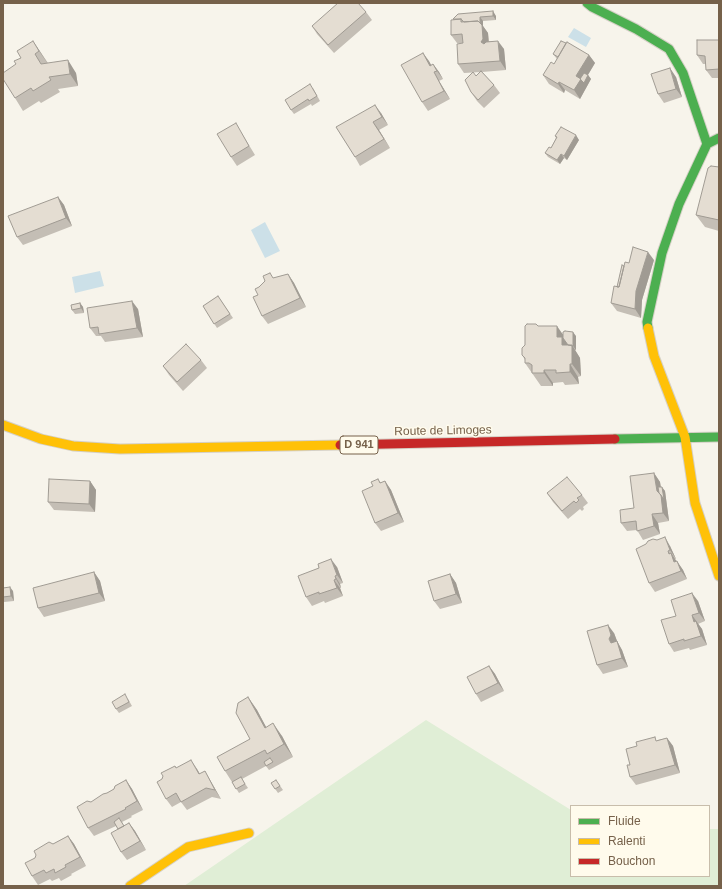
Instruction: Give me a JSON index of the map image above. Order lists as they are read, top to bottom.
{
  "streets": {
    "street": ["Route de Limoges", "D 941"]
  },
  "legend": ["Fluide", "Ralenti", "Bouchon"]
}
